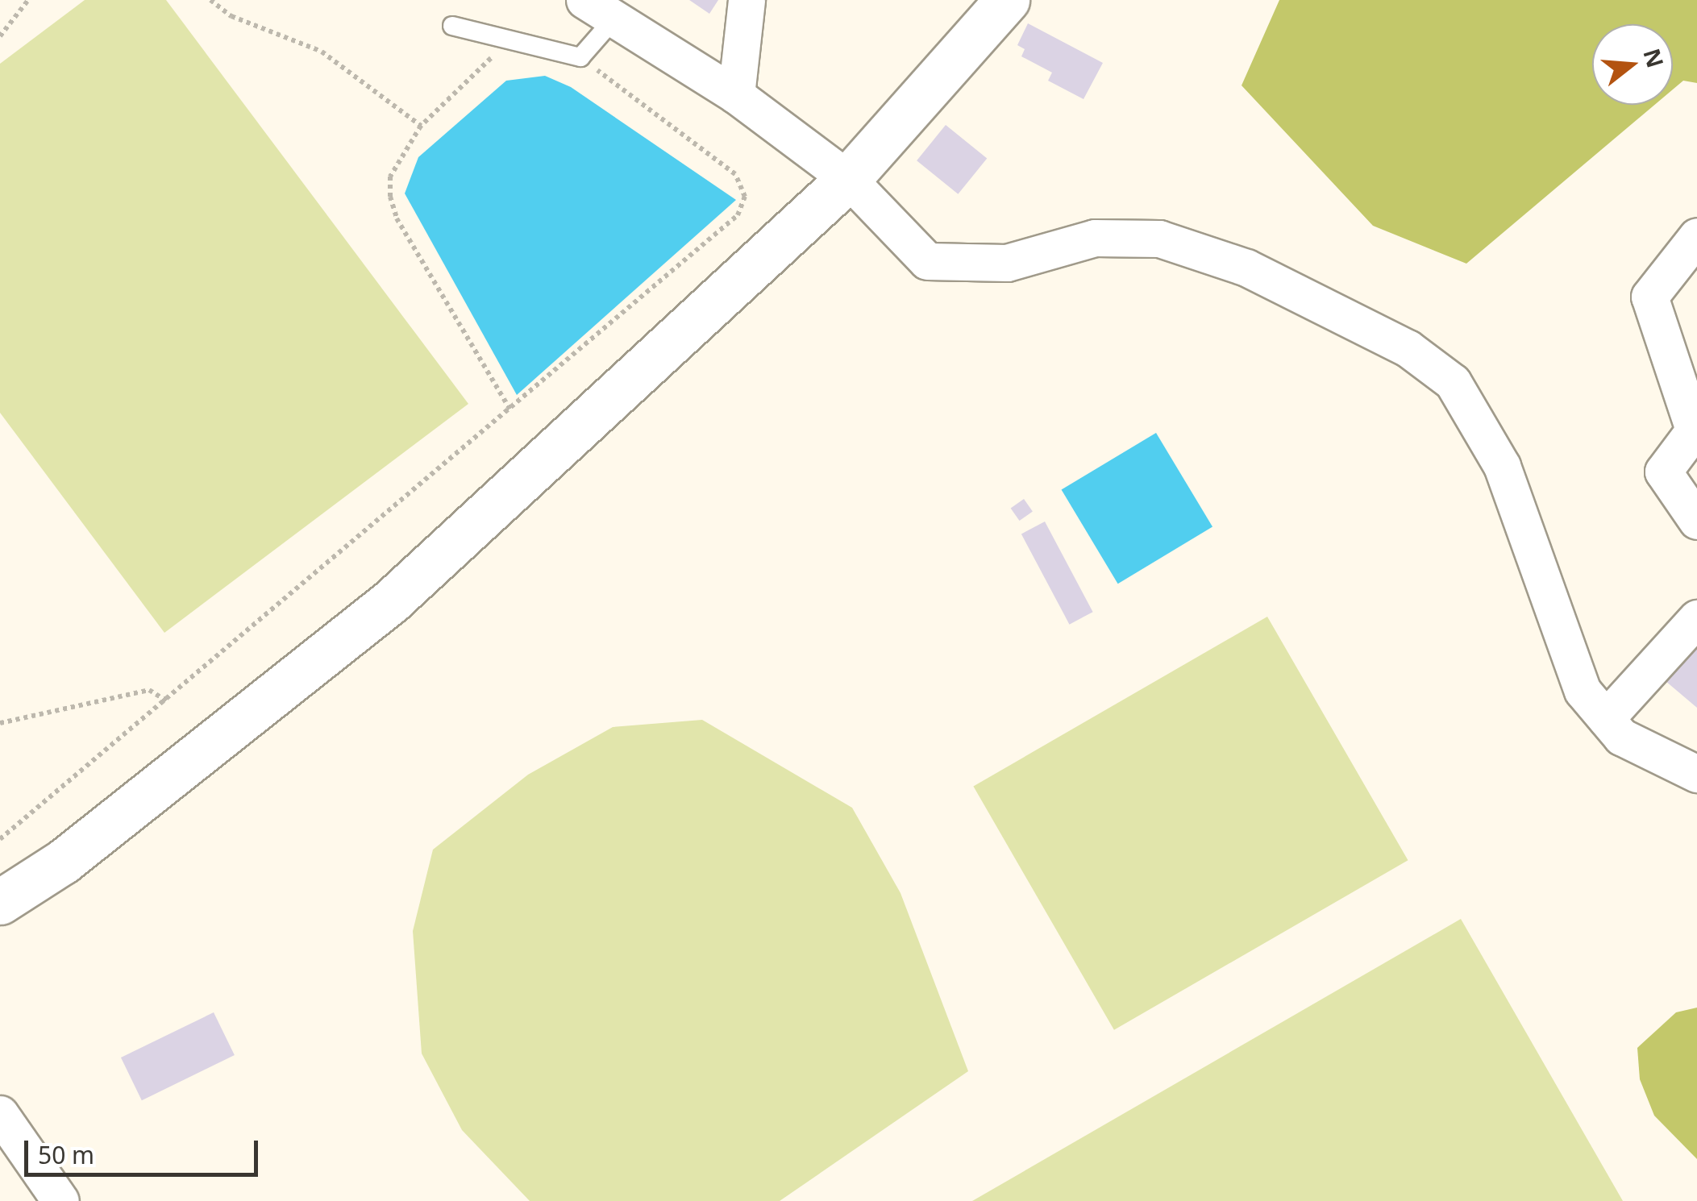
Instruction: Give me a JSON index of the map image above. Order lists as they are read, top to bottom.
{
  "scale_bar": "50 m",
  "north": "right"
}
